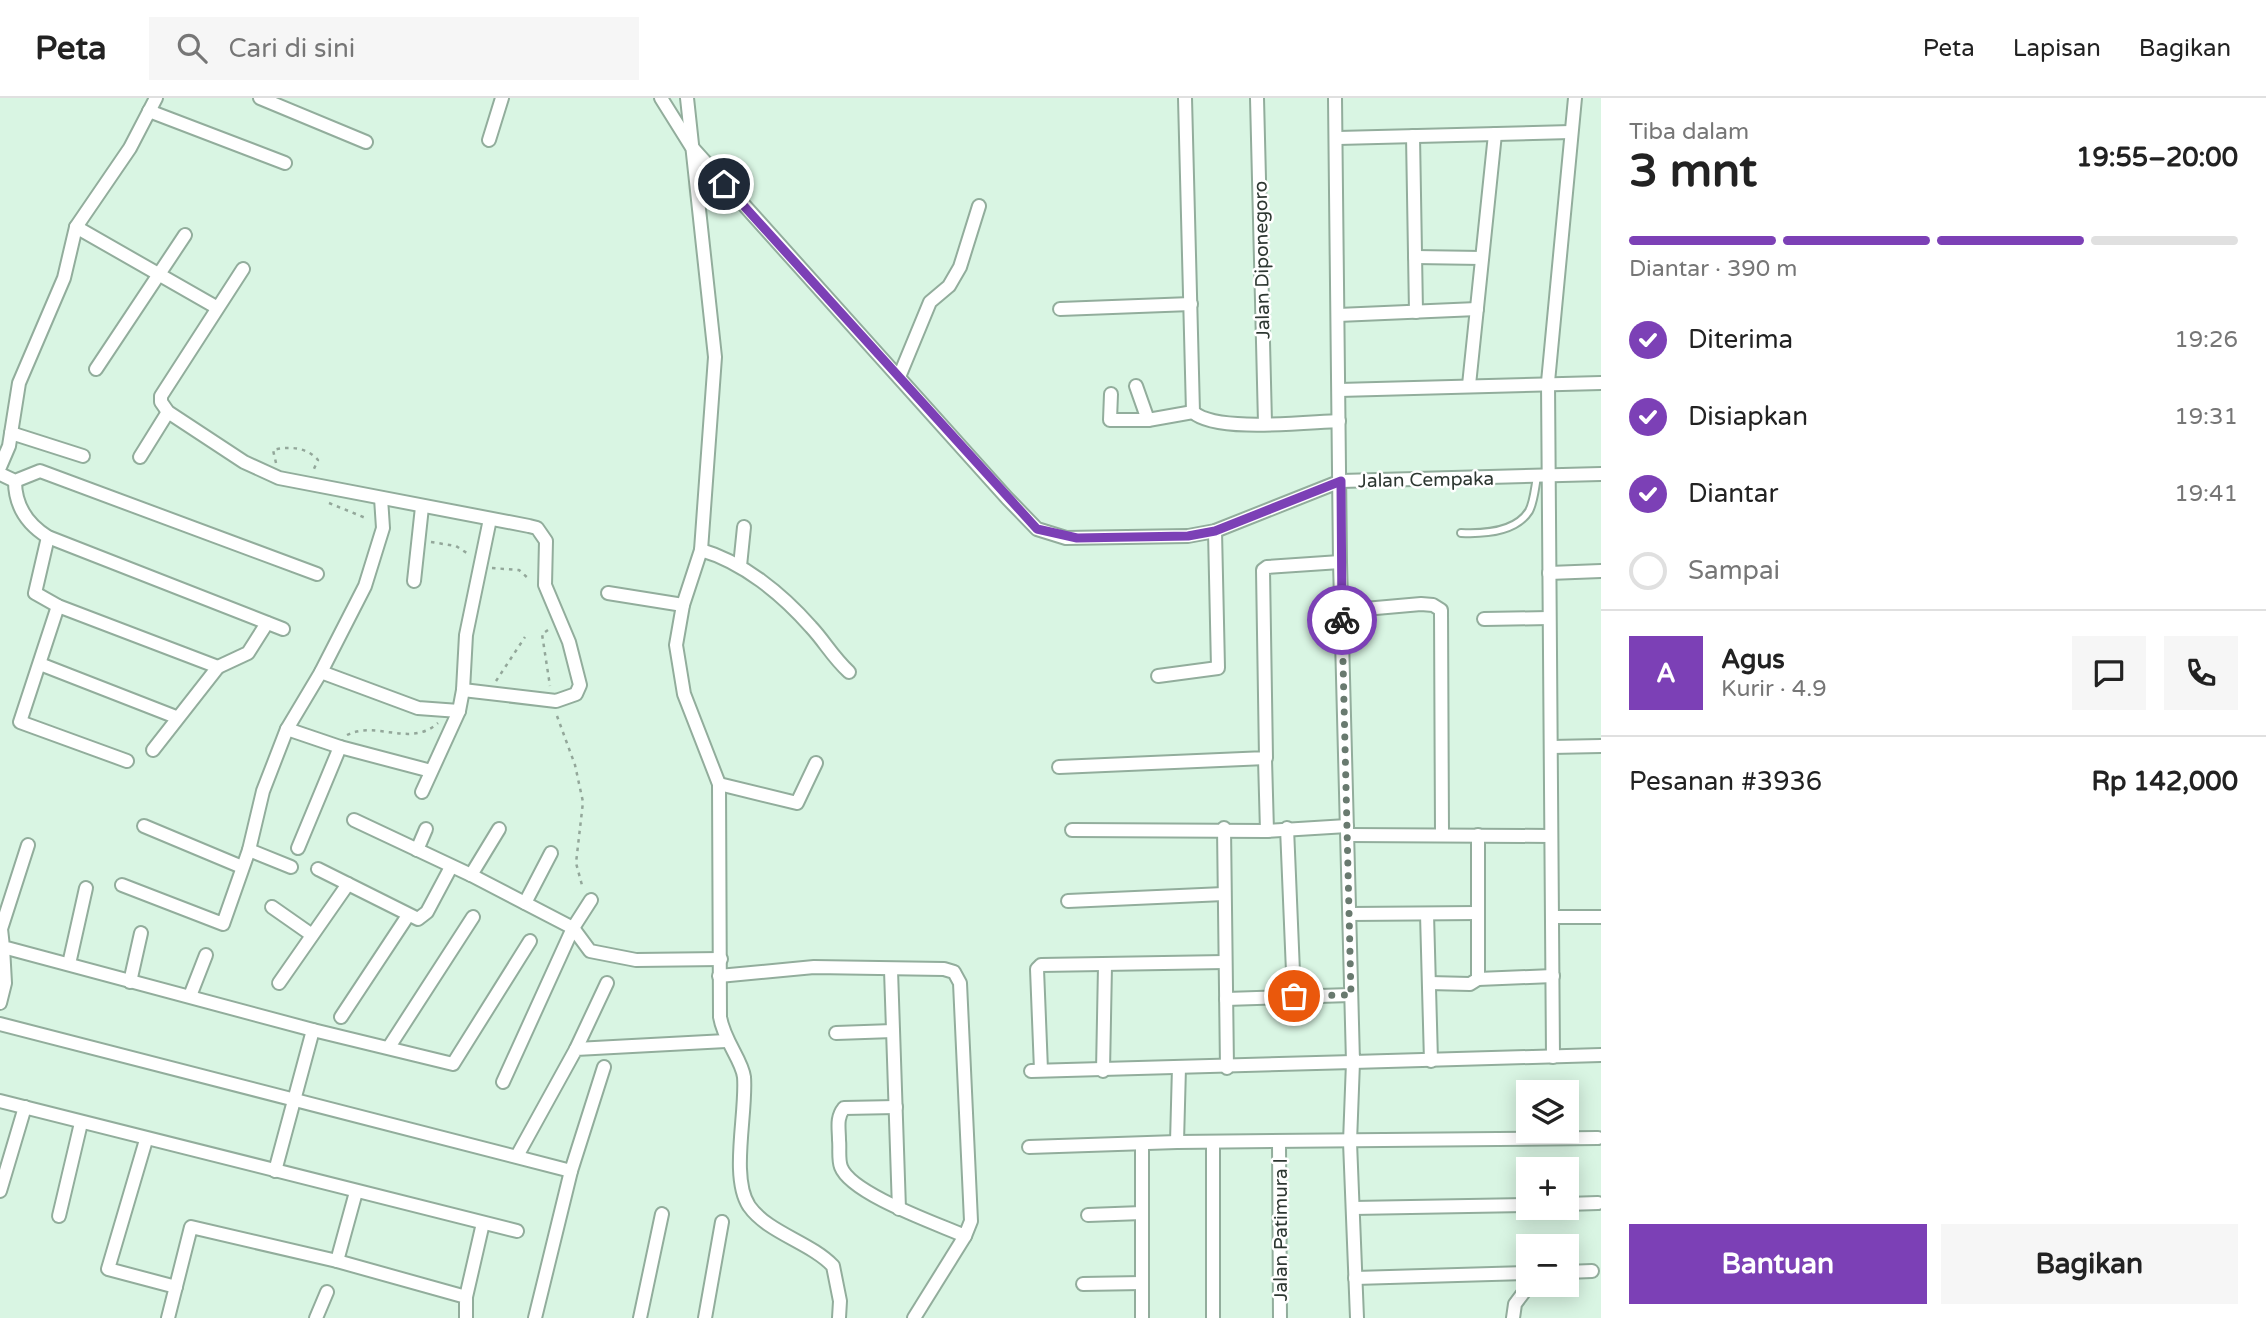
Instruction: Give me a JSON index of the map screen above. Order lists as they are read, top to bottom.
{
  "streets": {
    "street": ["Jalan Diponegoro", "Jalan Cempaka", "Jalan Patimura l"]
  },
  "page": {
    "header": "Peta",
    "search": "Cari di sini",
    "nav": ["Peta", "Lapisan", "Bagikan"],
    "heading": ["3 mnt", "Tiba dalam", "19:55–20:00"],
    "panel": [
      "Agus",
      "Kurir · 4.9",
      "Pesanan #3936",
      "Rp 142,000"
    ],
    "bar": "Diantar · 390 m",
    "list": [
      ["Diterima", "19:26"],
      ["Disiapkan", "19:31"],
      ["Diantar", "19:41"],
      "Sampai"
    ],
    "round": "A",
    "map_buttons": ["+", "−"],
    "buttons": ["Bantuan", "Bagikan"]
  }
}
